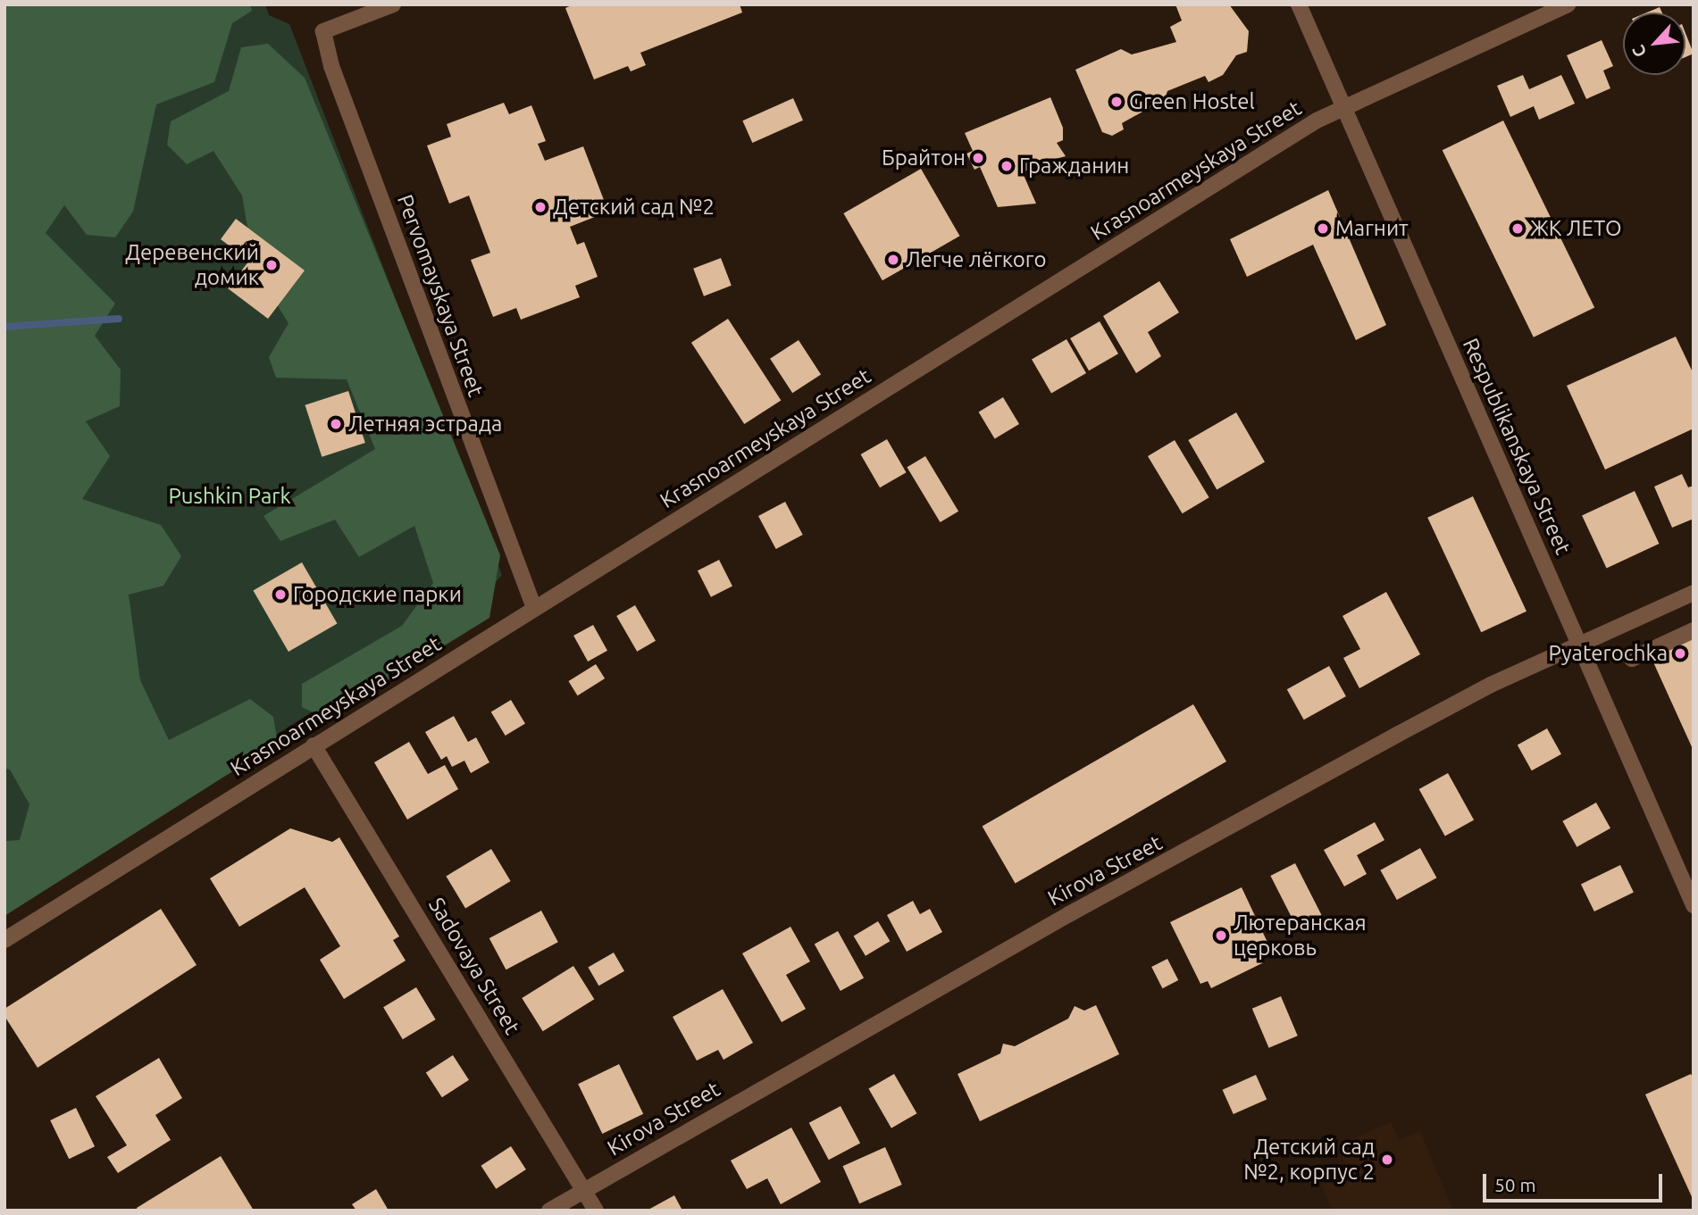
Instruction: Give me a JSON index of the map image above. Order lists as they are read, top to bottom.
{
  "streets": {
    "street": [
      "Krasnoarmeyskaya Street",
      "Pervomayskaya Street",
      "Respublikanskaya Street",
      "Kirova Street",
      "Sadovaya Street"
    ]
  },
  "crossings": [
    ["Krasnoarmeyskaya Street", "Pervomayskaya Street"],
    ["Krasnoarmeyskaya Street", "Respublikanskaya Street"],
    ["Krasnoarmeyskaya Street", "Sadovaya Street"],
    ["Respublikanskaya Street", "Kirova Street"],
    ["Kirova Street", "Sadovaya Street"]
  ],
  "parks": ["Pushkin Park"],
  "places": [
    "Green Hostel",
    "Брайтон",
    "Гражданин",
    "Детский сад №2",
    "Магнит",
    "ЖК ЛЕТО",
    "Легче лёгкого",
    "Деревенский домик",
    "Летняя эстрада",
    "Городские парки",
    "Pyaterochka",
    "Лютеранская церковь",
    "Детский сад №2, корпус 2"
  ],
  "scale_bar": "50 m",
  "north": "bottom left"
}
